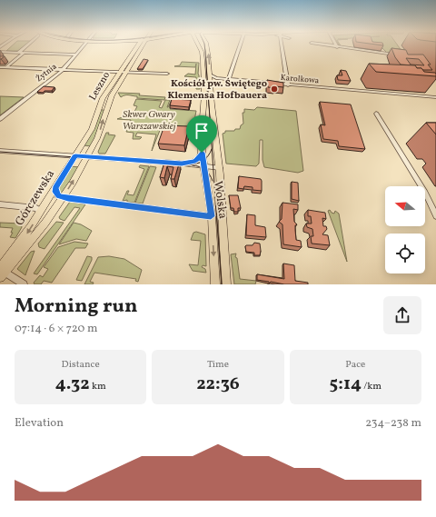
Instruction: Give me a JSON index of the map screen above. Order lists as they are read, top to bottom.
{
  "streets": {
    "main road": ["Leszno", "Górczewska", "Wolska"],
    "street": ["Żytnia", "Karolkowa"]
  },
  "crossings": [
    ["Karolkowa", "Wolska"],
    ["Leszno", "Górczewska"]
  ],
  "parks": ["Skwer Gwary Warszawskiej"],
  "places": ["Kościół pw. Świętego Klemensa Hofbauera"],
  "north": "left",
  "page": {
    "heading": ["Morning run", "07:14 · 6 × 720 m"],
    "stats": [
      ["Distance", "4.32 km"],
      ["Time", "22:36"],
      ["Pace", "5:14 /km"]
    ],
    "chart": ["Elevation", "234–238 m"]
  }
}
